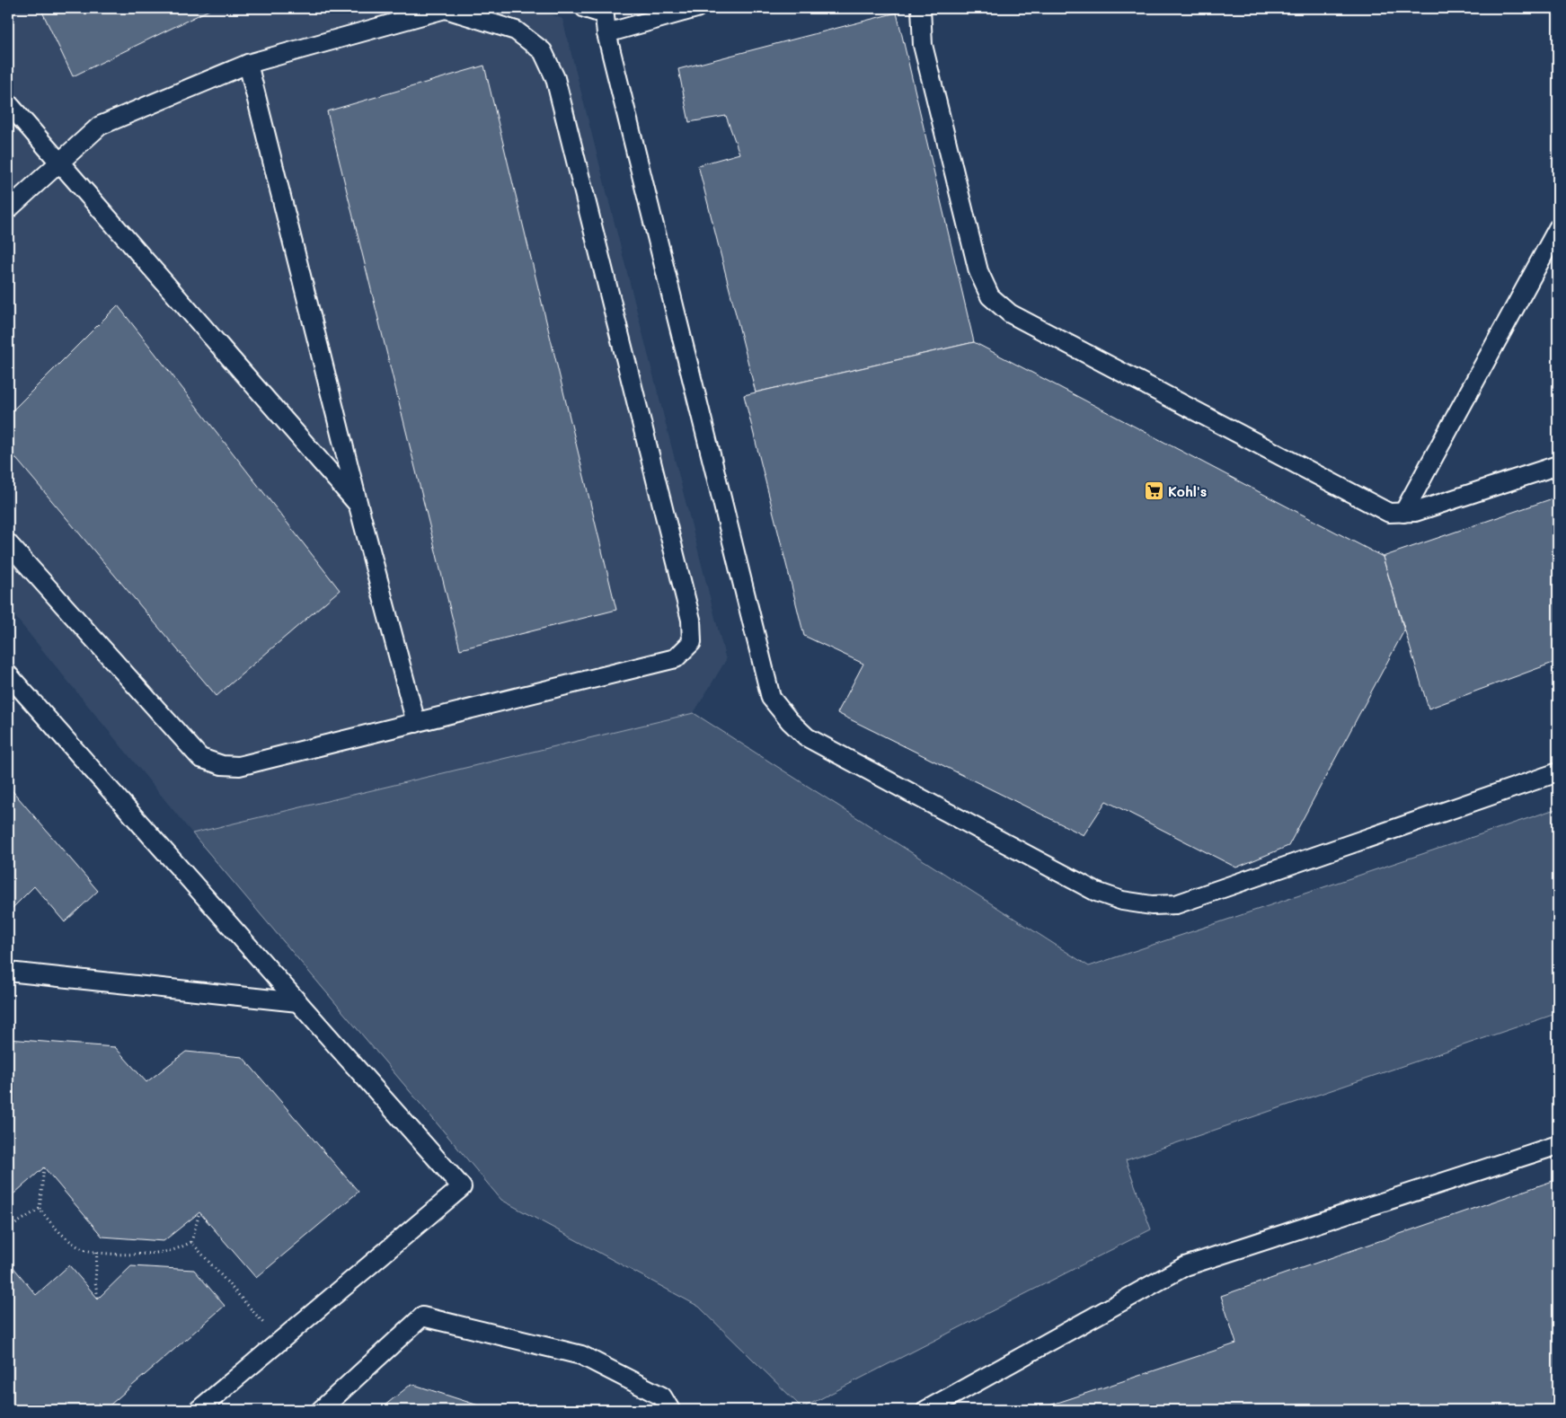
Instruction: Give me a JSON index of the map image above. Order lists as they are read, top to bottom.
{
  "places": {
    "supermarket": ["Kohl's"]
  }
}
